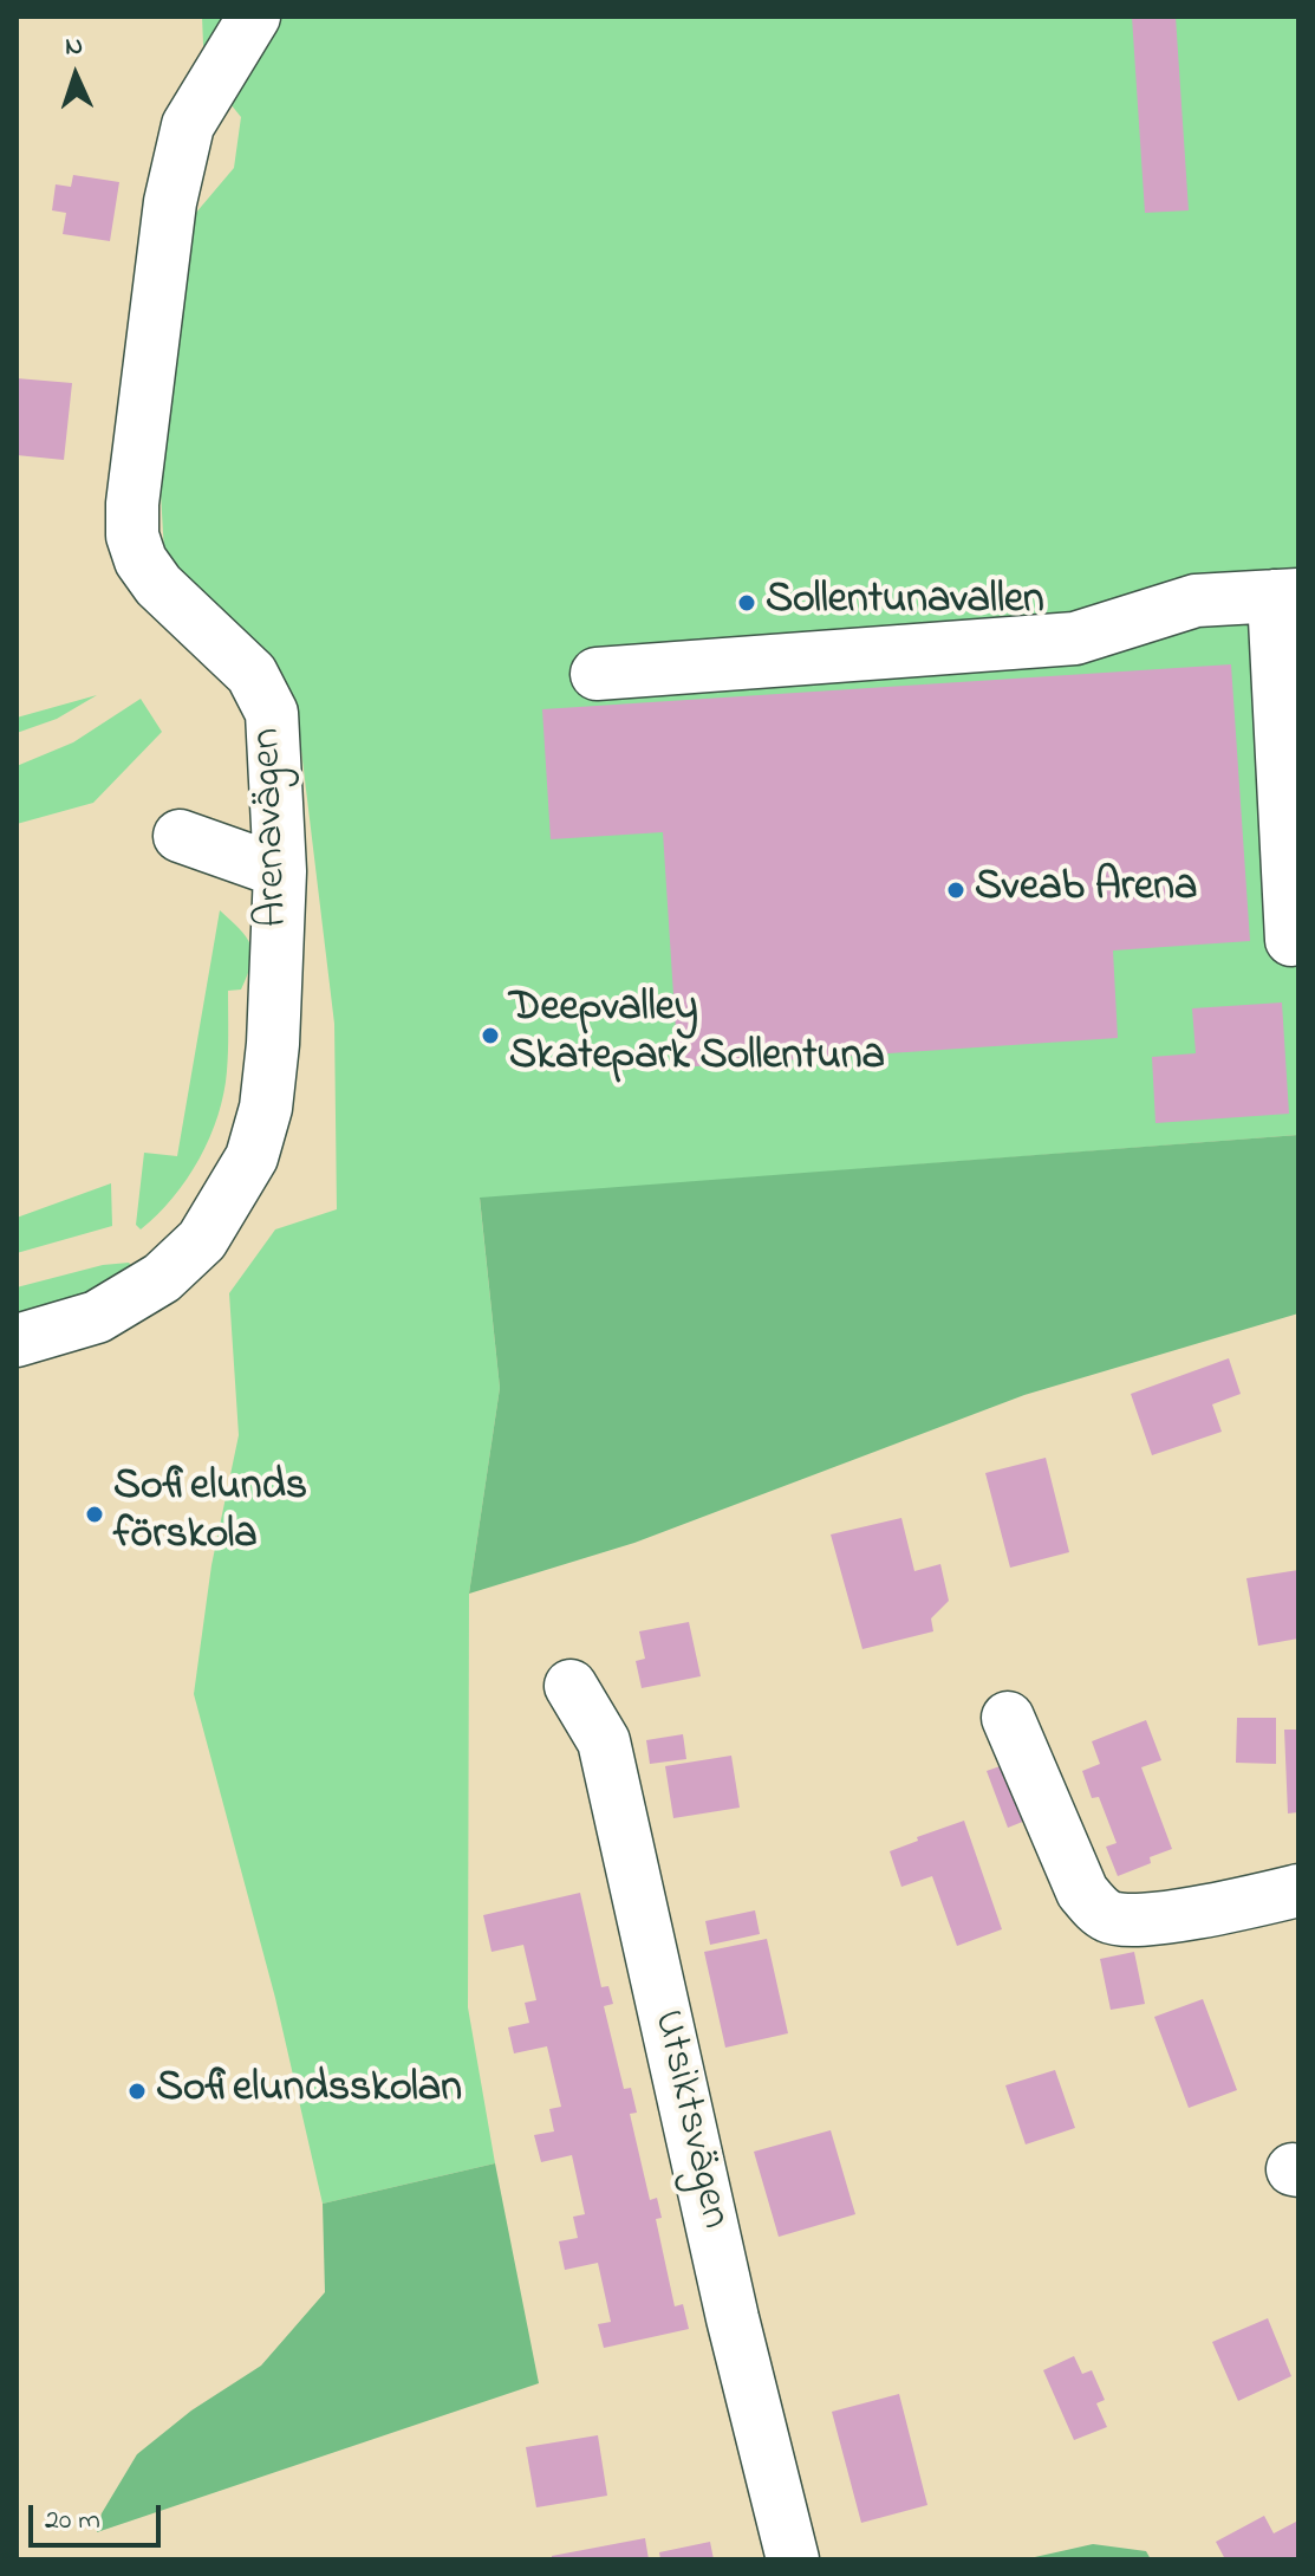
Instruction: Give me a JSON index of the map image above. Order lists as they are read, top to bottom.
{
  "streets": {
    "street": ["Arenavägen", "Utsiktsvägen"]
  },
  "places": [
    "Sollentunavallen",
    "Sveab Arena",
    "Deepvalley Skatepark Sollentuna",
    "Sofielunds förskola",
    "Sofielundsskolan"
  ],
  "scale_bar": "20 m",
  "north": "top"
}
